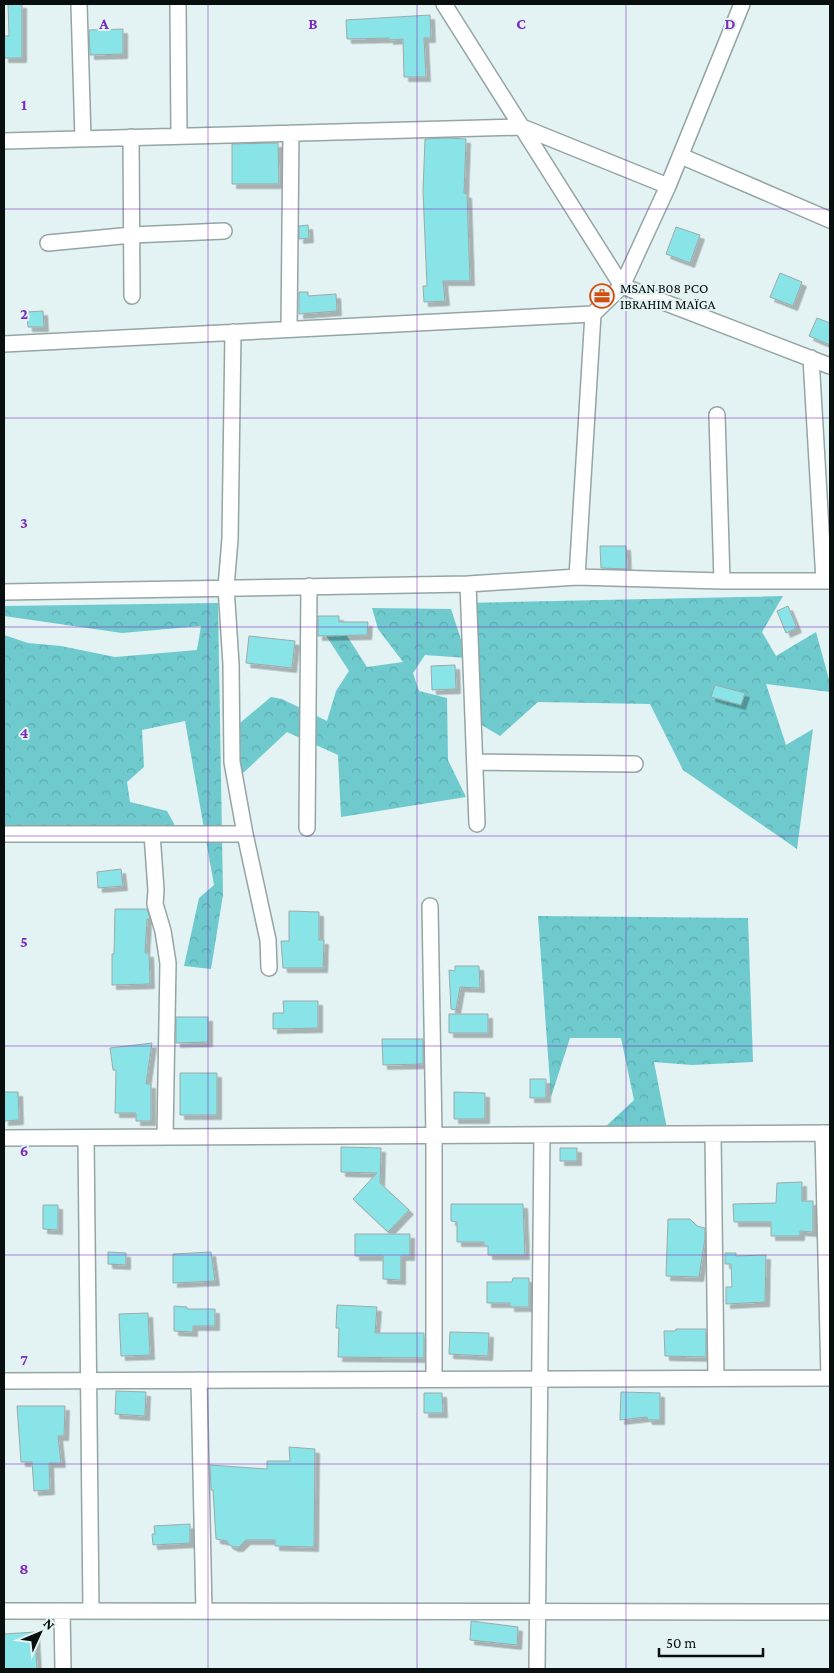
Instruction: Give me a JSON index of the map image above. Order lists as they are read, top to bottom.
{
  "places": {
    "office": ["MSAN B08 PCO IBRAHIM MAÏGA"]
  },
  "scale_bar": "50 m",
  "north": "top right",
  "grid": {
    "columns": [
      "A",
      "B",
      "C",
      "D"
    ],
    "rows": [
      "1",
      "2",
      "3",
      "4",
      "5",
      "6",
      "7",
      "8"
    ]
  }
}
